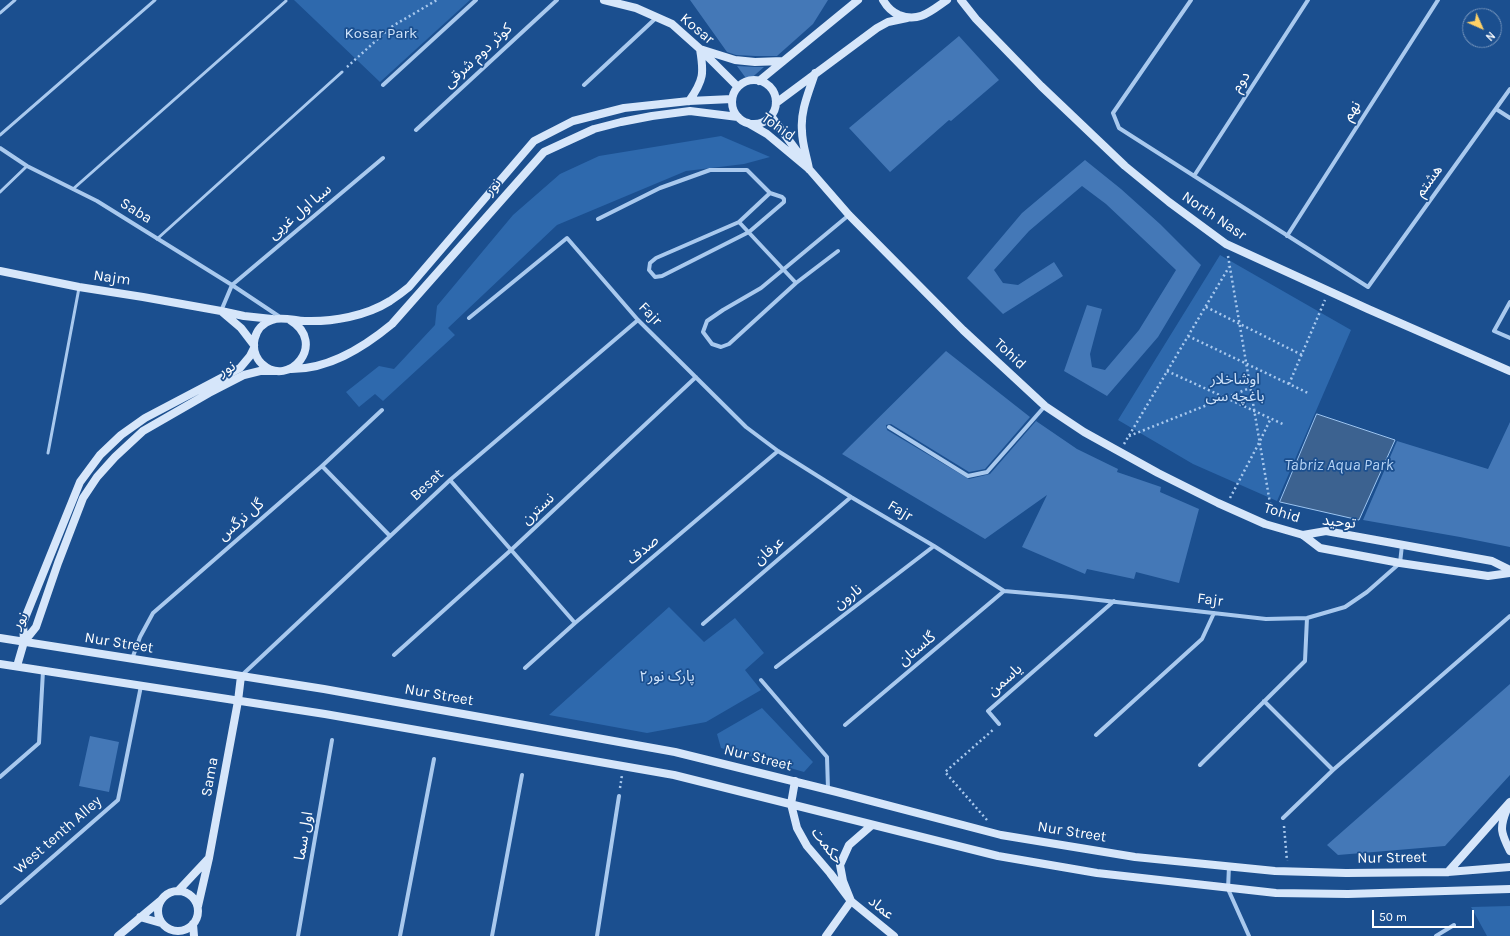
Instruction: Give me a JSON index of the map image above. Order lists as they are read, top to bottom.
{
  "streets": {
    "main road": [
      "Kosar",
      "Tohid",
      "نور",
      "North Nasr",
      "Najm",
      "توحید",
      "Nur Street",
      "Sama",
      "حکمت",
      "عماد"
    ],
    "street": [
      "کوثر دوم شرقی",
      "دوم",
      "نهم",
      "هشتم",
      "Saba",
      "سبا اول غربی",
      "Fajr",
      "Besat",
      "نسترن",
      "گل نرگس",
      "صدف",
      "عرفان",
      "نارون",
      "گلستان",
      "یاسمن",
      "West tenth Alley",
      "اول سما"
    ]
  },
  "crossings": [
    ["Kosar", "Tohid"],
    ["Kosar", "نور"],
    ["نهم", "هشتم"],
    ["Tohid", "نور"],
    ["Tohid", "توحید"],
    ["نور", "Saba"],
    ["نور", "Najm"],
    ["نور", "Nur Street"],
    ["Saba", "سبا اول غربی"],
    ["Fajr", "Besat"],
    ["Fajr", "نسترن"],
    ["Fajr", "توحید"],
    ["Fajr", "صدف"],
    ["Fajr", "عرفان"],
    ["Fajr", "نارون"],
    ["Fajr", "گلستان"],
    ["Fajr", "یاسمن"],
    ["Besat", "Nur Street"],
    ["Besat", "Sama"],
    ["گل نرگس", "Nur Street"],
    ["Nur Street", "Sama"],
    ["حکمت", "عماد"]
  ],
  "water": ["Tabriz Aqua Park"],
  "parks": ["Kosar Park", "اوشاخلار باغچه سی", "پارک نور۲"],
  "scale_bar": "50 m",
  "north": "bottom right"
}
